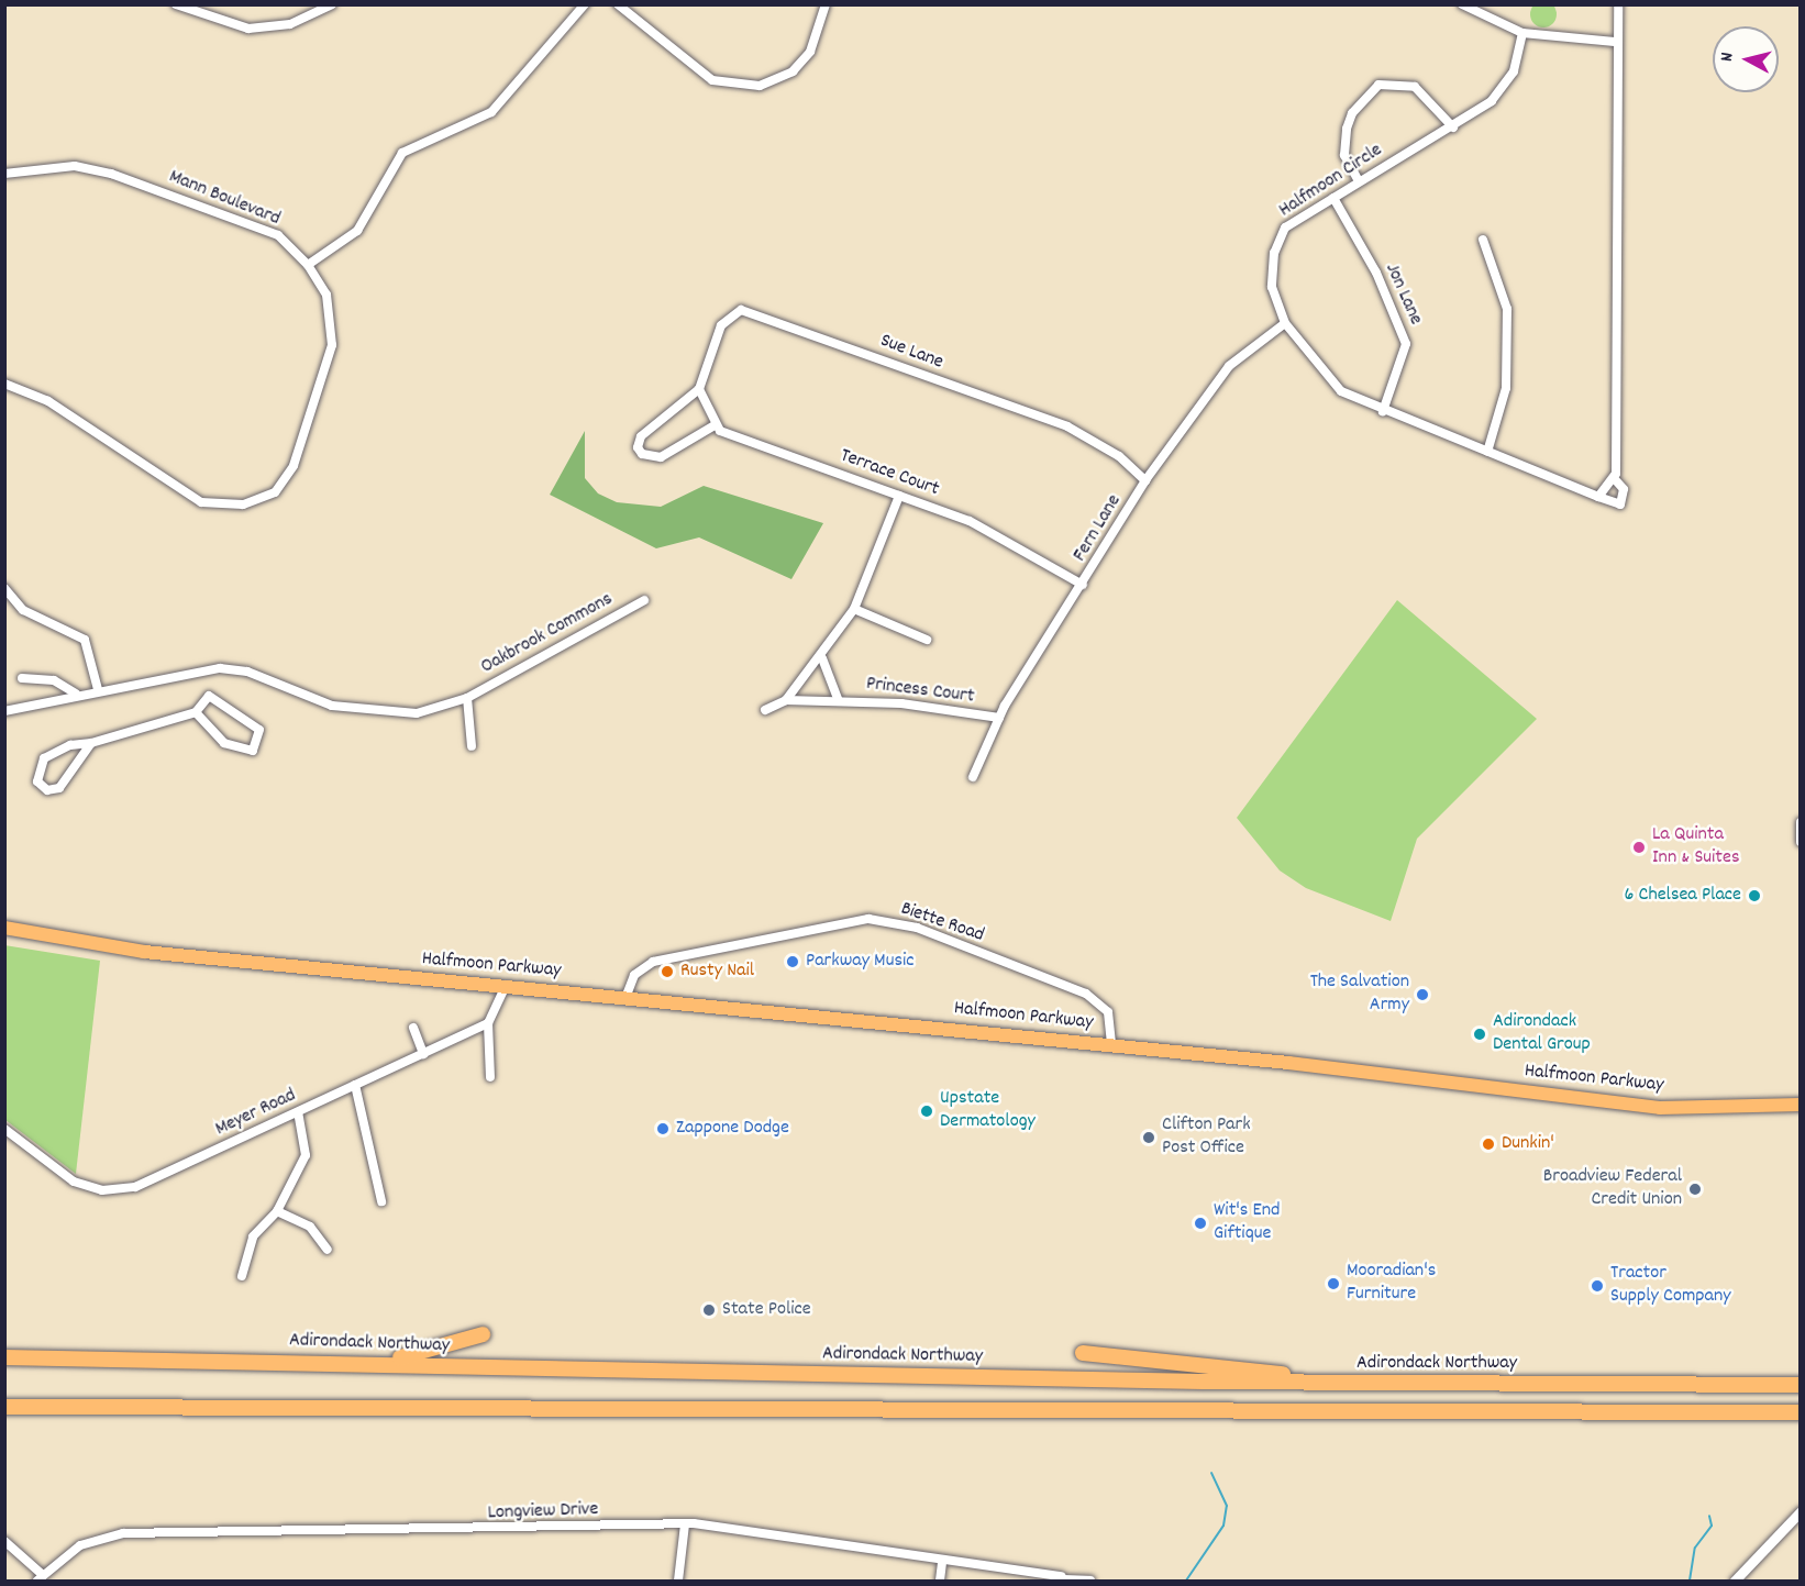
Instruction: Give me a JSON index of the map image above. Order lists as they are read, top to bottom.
{
  "streets": {
    "highway": ["Adirondack Northway"],
    "main road": ["Halfmoon Parkway"],
    "street": [
      "Halfmoon Circle",
      "Mann Boulevard",
      "Jon Lane",
      "Sue Lane",
      "Terrace Court",
      "Fern Lane",
      "Oakbrook Commons",
      "Princess Court",
      "Biette Road",
      "Meyer Road",
      "Longview Drive"
    ]
  },
  "crossings": [
    ["Halfmoon Circle", "Jon Lane"],
    ["Halfmoon Circle", "Fern Lane"],
    ["Sue Lane", "Fern Lane"],
    ["Terrace Court", "Fern Lane"],
    ["Terrace Court", "Princess Court"],
    ["Fern Lane", "Princess Court"],
    ["Biette Road", "Halfmoon Parkway"]
  ],
  "places": [
    "La Quinta Inn & Suites",
    "6 Chelsea Place",
    "Parkway Music",
    "Rusty Nail",
    "The Salvation Army",
    "Adirondack Dental Group",
    "Upstate Dermatology",
    "Zappone Dodge",
    "Clifton Park Post Office",
    "Dunkin'",
    "Broadview Federal Credit Union",
    "Wit's End Giftique",
    "Mooradian's Furniture",
    "Tractor Supply Company",
    "State Police"
  ],
  "north": "left"
}
